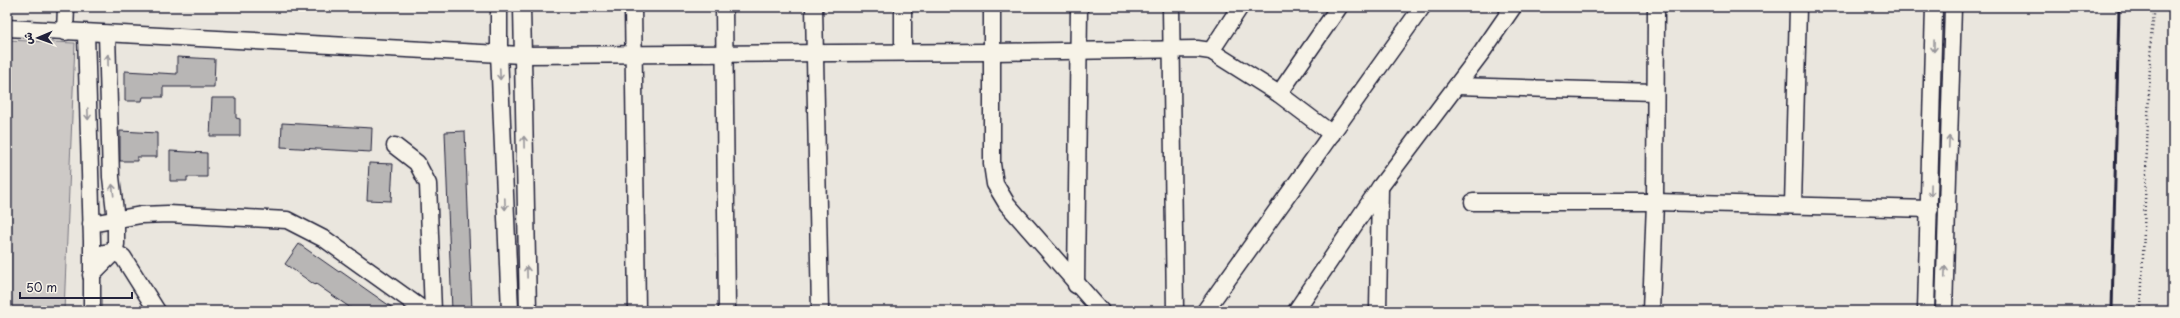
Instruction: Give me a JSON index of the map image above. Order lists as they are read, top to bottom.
{
  "scale_bar": "50 m",
  "north": "left"
}
